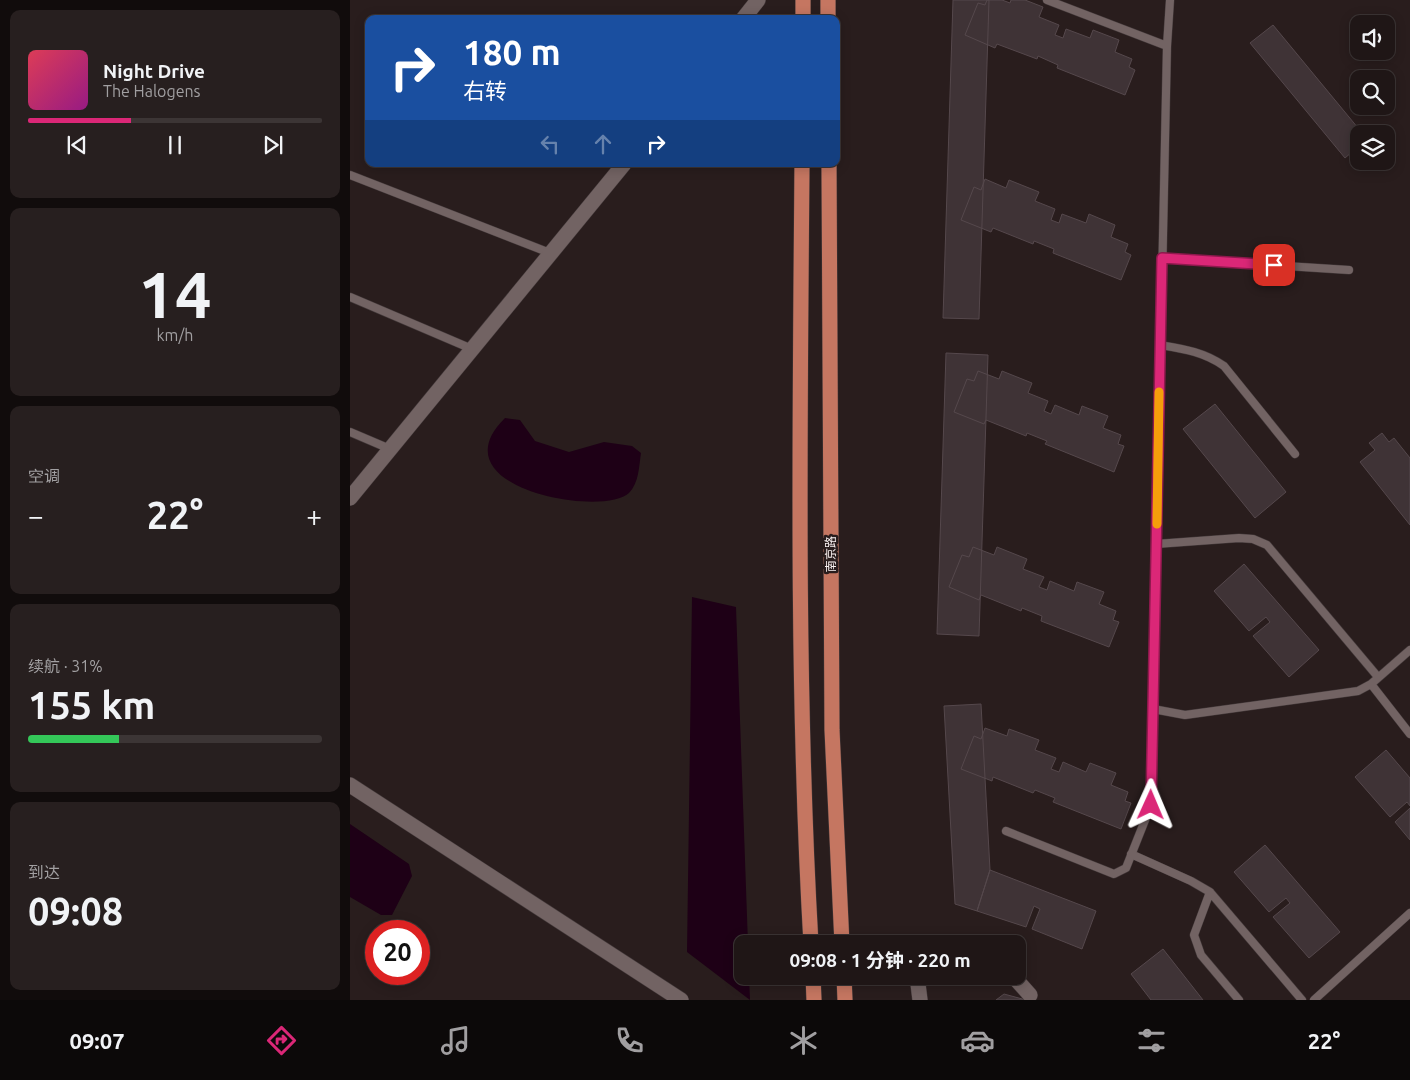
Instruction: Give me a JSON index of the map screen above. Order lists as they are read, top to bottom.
{
  "streets": {
    "main road": ["南京路"]
  },
  "page": {
    "turn": ["180 m", "右转"],
    "song": ["Night Drive", "The Halogens"],
    "tile": [
      ["14", "km/h"],
      "空调",
      ["续航 · 31%", "155 km"],
      ["到达", "09:08"]
    ],
    "heat": ["−", "22°", "+"],
    "limit": "20",
    "trip": "09:08 · 1 分钟 · 220 m",
    "tabs": ["09:07", "22°"]
  }
}
